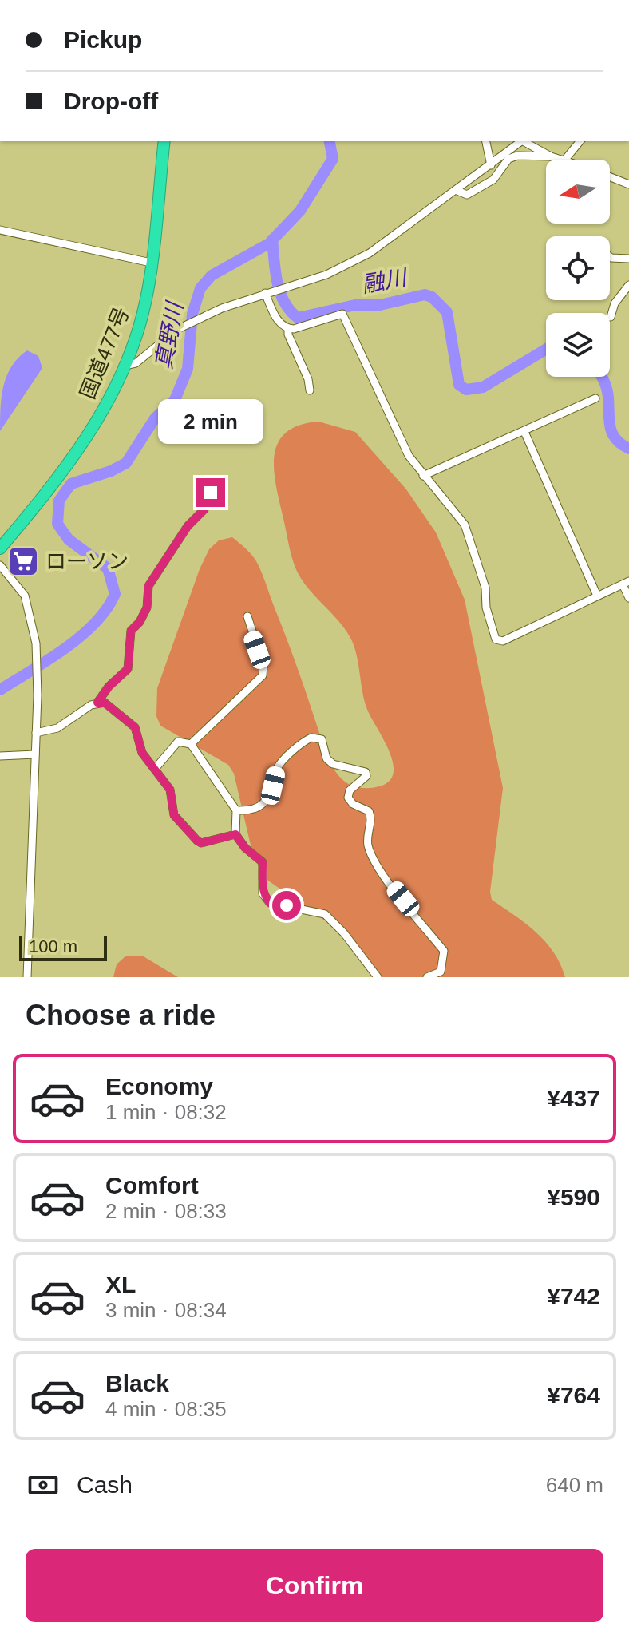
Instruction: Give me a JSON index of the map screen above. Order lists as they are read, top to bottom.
{
  "streets": {
    "highway": ["国道477号"]
  },
  "water": ["融川", "真野川"],
  "places": {
    "supermarket": ["ローソン"]
  },
  "scale_bar": "100 m",
  "north": "left",
  "page": {
    "banner": ["Pickup", "Drop-off"],
    "bubble": "2 min",
    "scale": "100 m",
    "heading": "Choose a ride",
    "list": [
      {
        "name": "Economy",
        "note": "1 min · 08:32",
        "value": "¥437"
      },
      {
        "name": "Comfort",
        "note": "2 min · 08:33",
        "value": "¥590"
      },
      {
        "name": "XL",
        "note": "3 min · 08:34",
        "value": "¥742"
      },
      {
        "name": "Black",
        "note": "4 min · 08:35",
        "value": "¥764"
      }
    ],
    "pay": ["Cash", "640 m"],
    "buttons": "Confirm"
  }
}
